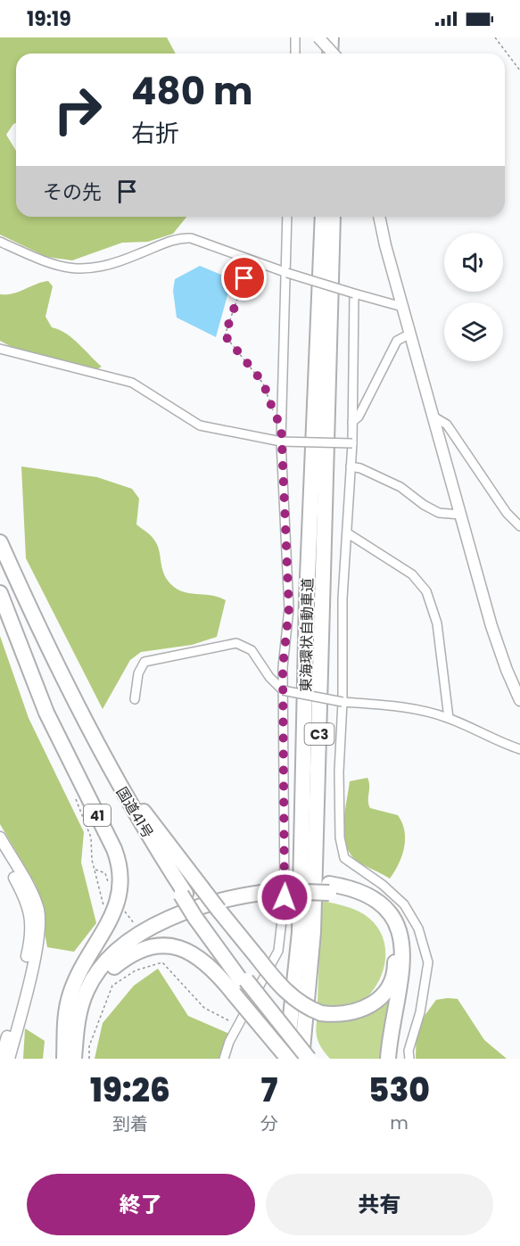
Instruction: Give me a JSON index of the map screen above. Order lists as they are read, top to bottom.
{
  "streets": {
    "highway": [
      "東海環状自動車道",
      "C3",
      "国道41号",
      "41"
    ]
  },
  "crossings": [
    ["東海環状自動車道", "国道41号"],
    ["東海環状自動車道", "41"],
    ["国道41号", "41"]
  ],
  "page": {
    "status": "19:19",
    "turn": ["480 m", "右折"],
    "then": "その先",
    "eta": [
      "19:26",
      "到着",
      "7",
      "分",
      "530",
      "m"
    ],
    "buttons": ["終了", "共有"]
  }
}
